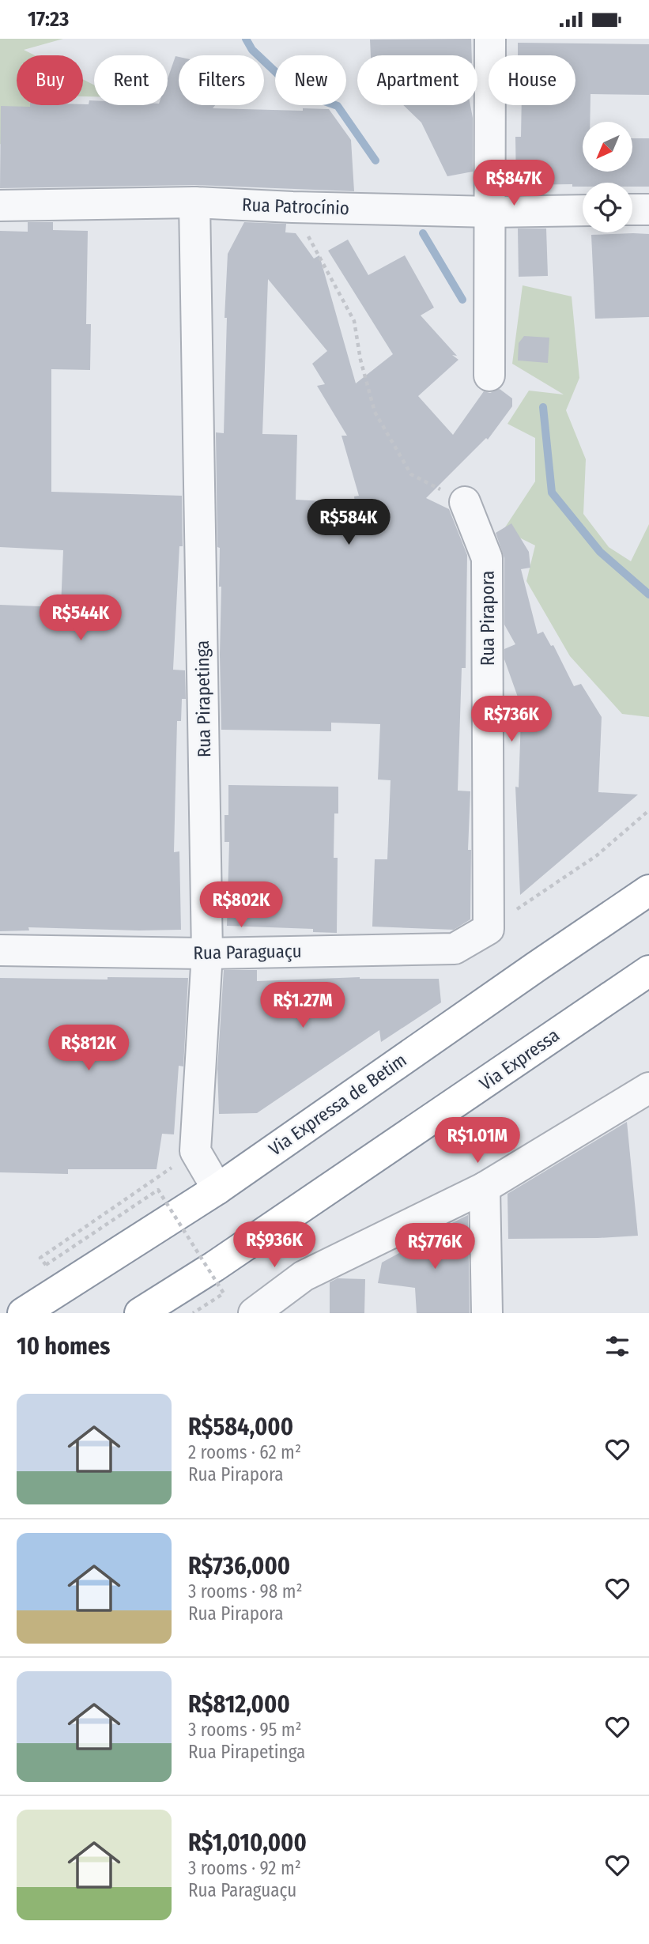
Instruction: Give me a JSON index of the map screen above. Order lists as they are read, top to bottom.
{
  "streets": {
    "highway": ["Via Expressa", "Via Expressa de Betim"],
    "street": [
      "Rua Patrocínio",
      "Rua Pirapora",
      "Rua Pirapetinga",
      "Rua Paraguaçu"
    ]
  },
  "crossings": [
    ["Rua Patrocínio", "Rua Pirapetinga"],
    ["Rua Pirapora", "Rua Paraguaçu"],
    ["Rua Pirapetinga", "Rua Paraguaçu"]
  ],
  "north": "bottom left",
  "page": {
    "status": "17:23",
    "chip": [
      "Buy",
      "Rent",
      "Filters",
      "New",
      "Apartment",
      "House"
    ],
    "price": [
      "R$847K",
      "R$584K",
      "R$544K",
      "R$736K",
      "R$802K",
      "R$1.27M",
      "R$812K",
      "R$1.01M",
      "R$936K",
      "R$776K"
    ],
    "heading": "10 homes",
    "list": [
      {
        "name": "R$584,000",
        "note": "2 rooms · 62 m² · Rua Pirapora"
      },
      {
        "name": "R$736,000",
        "note": "3 rooms · 98 m² · Rua Pirapora"
      },
      {
        "name": "R$812,000",
        "note": "3 rooms · 95 m² · Rua Pirapetinga"
      },
      {
        "name": "R$1,010,000",
        "note": "3 rooms · 92 m² · Rua Paraguaçu"
      }
    ]
  }
}
